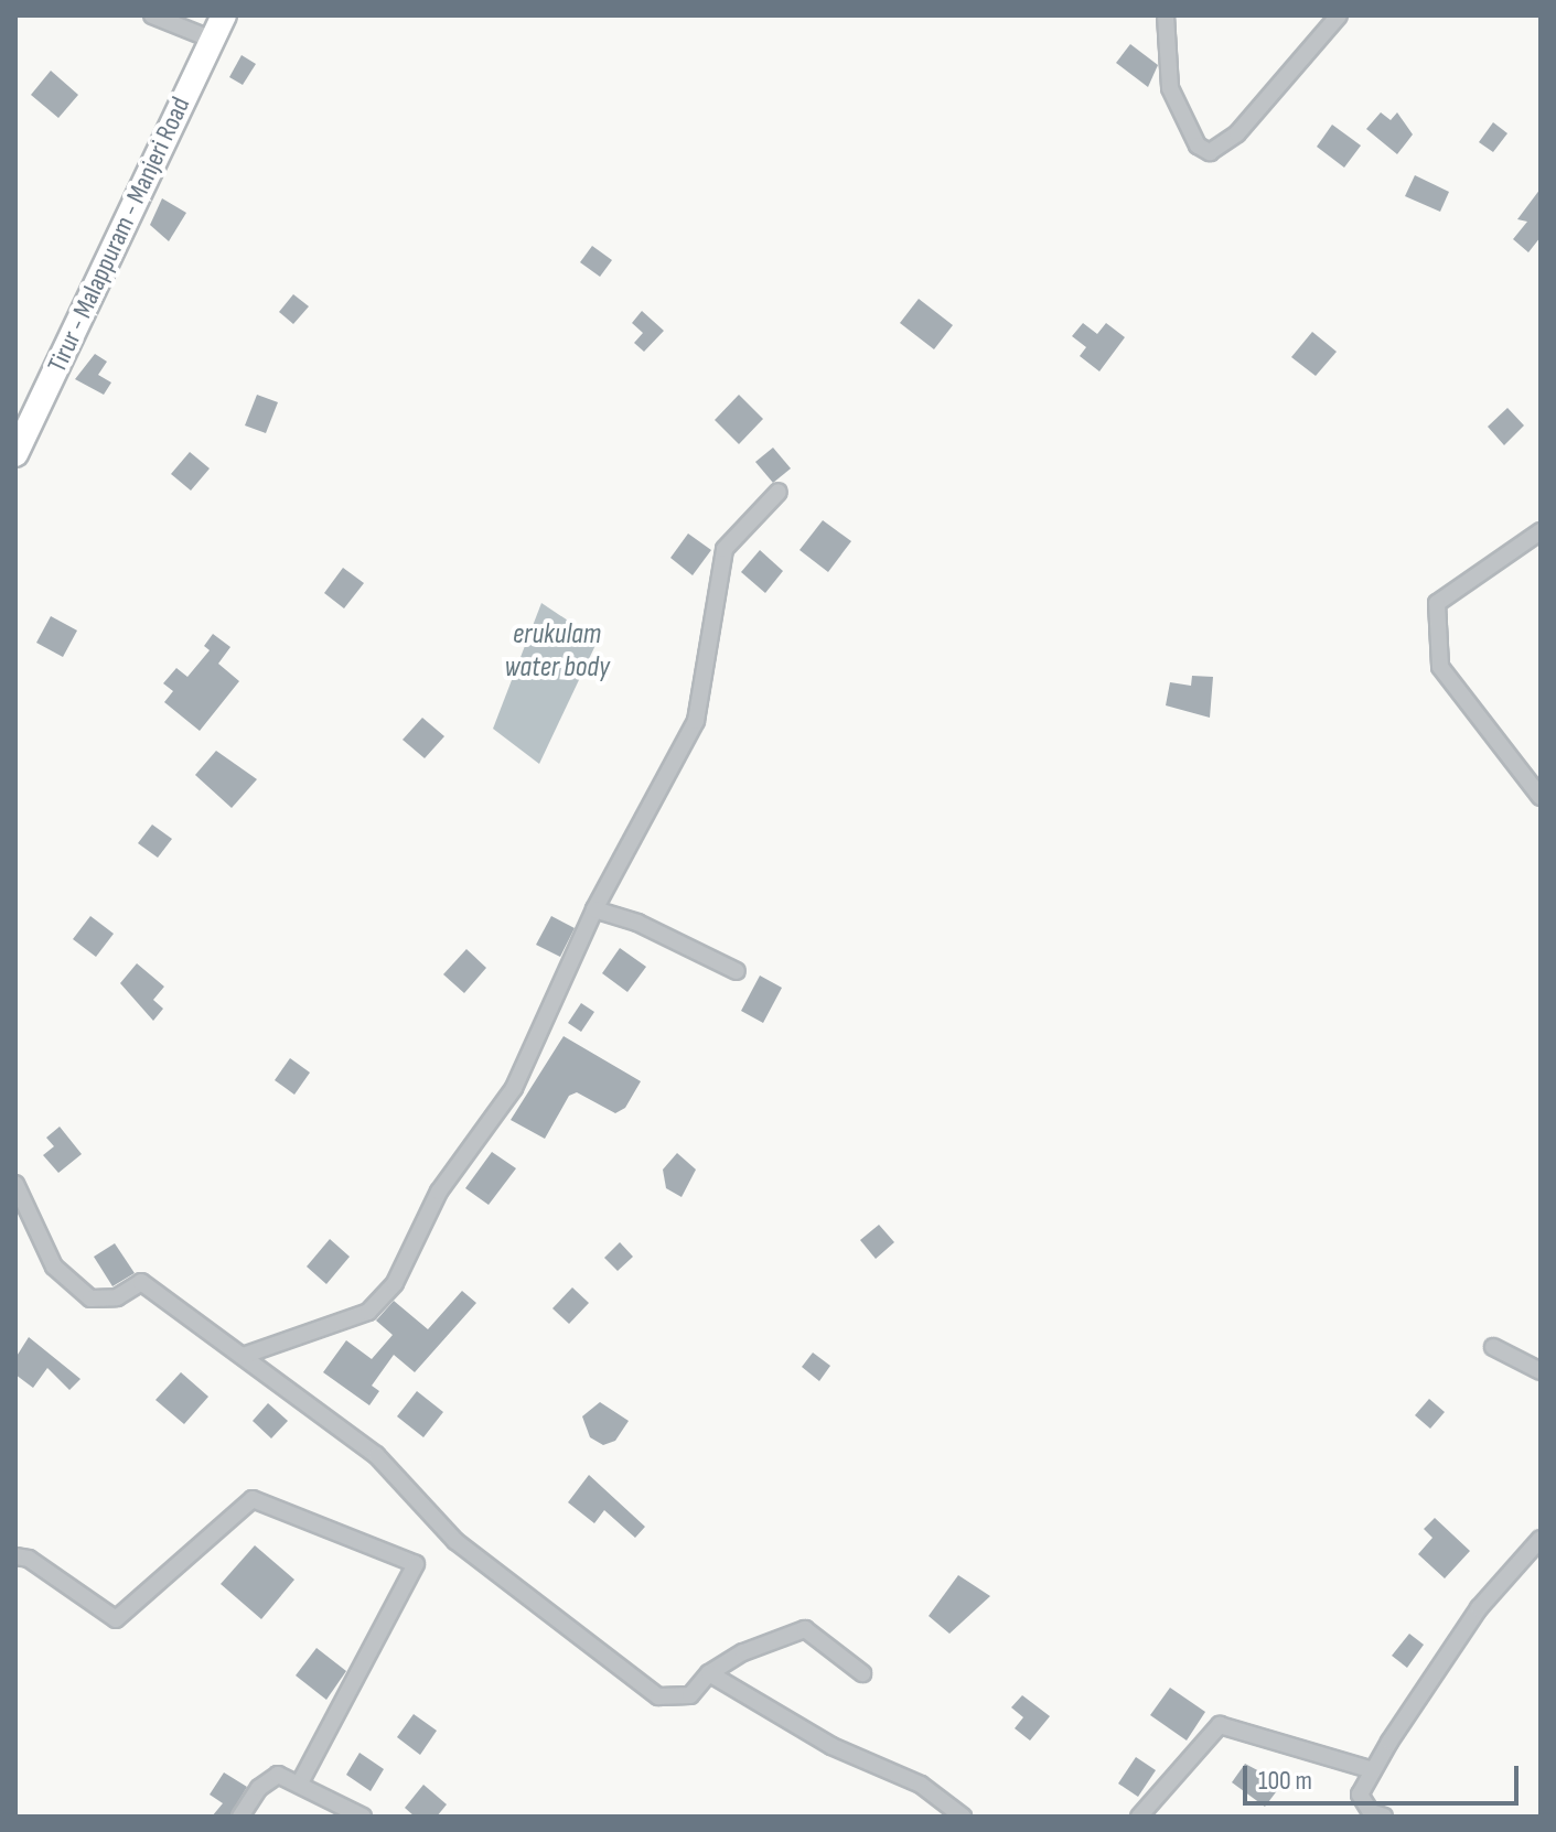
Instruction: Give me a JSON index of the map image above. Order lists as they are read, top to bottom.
{
  "streets": {
    "main road": ["Tirur - Malappuram - Manjeri Road"]
  },
  "water": ["erukulam water body"],
  "scale_bar": "100 m"
}
